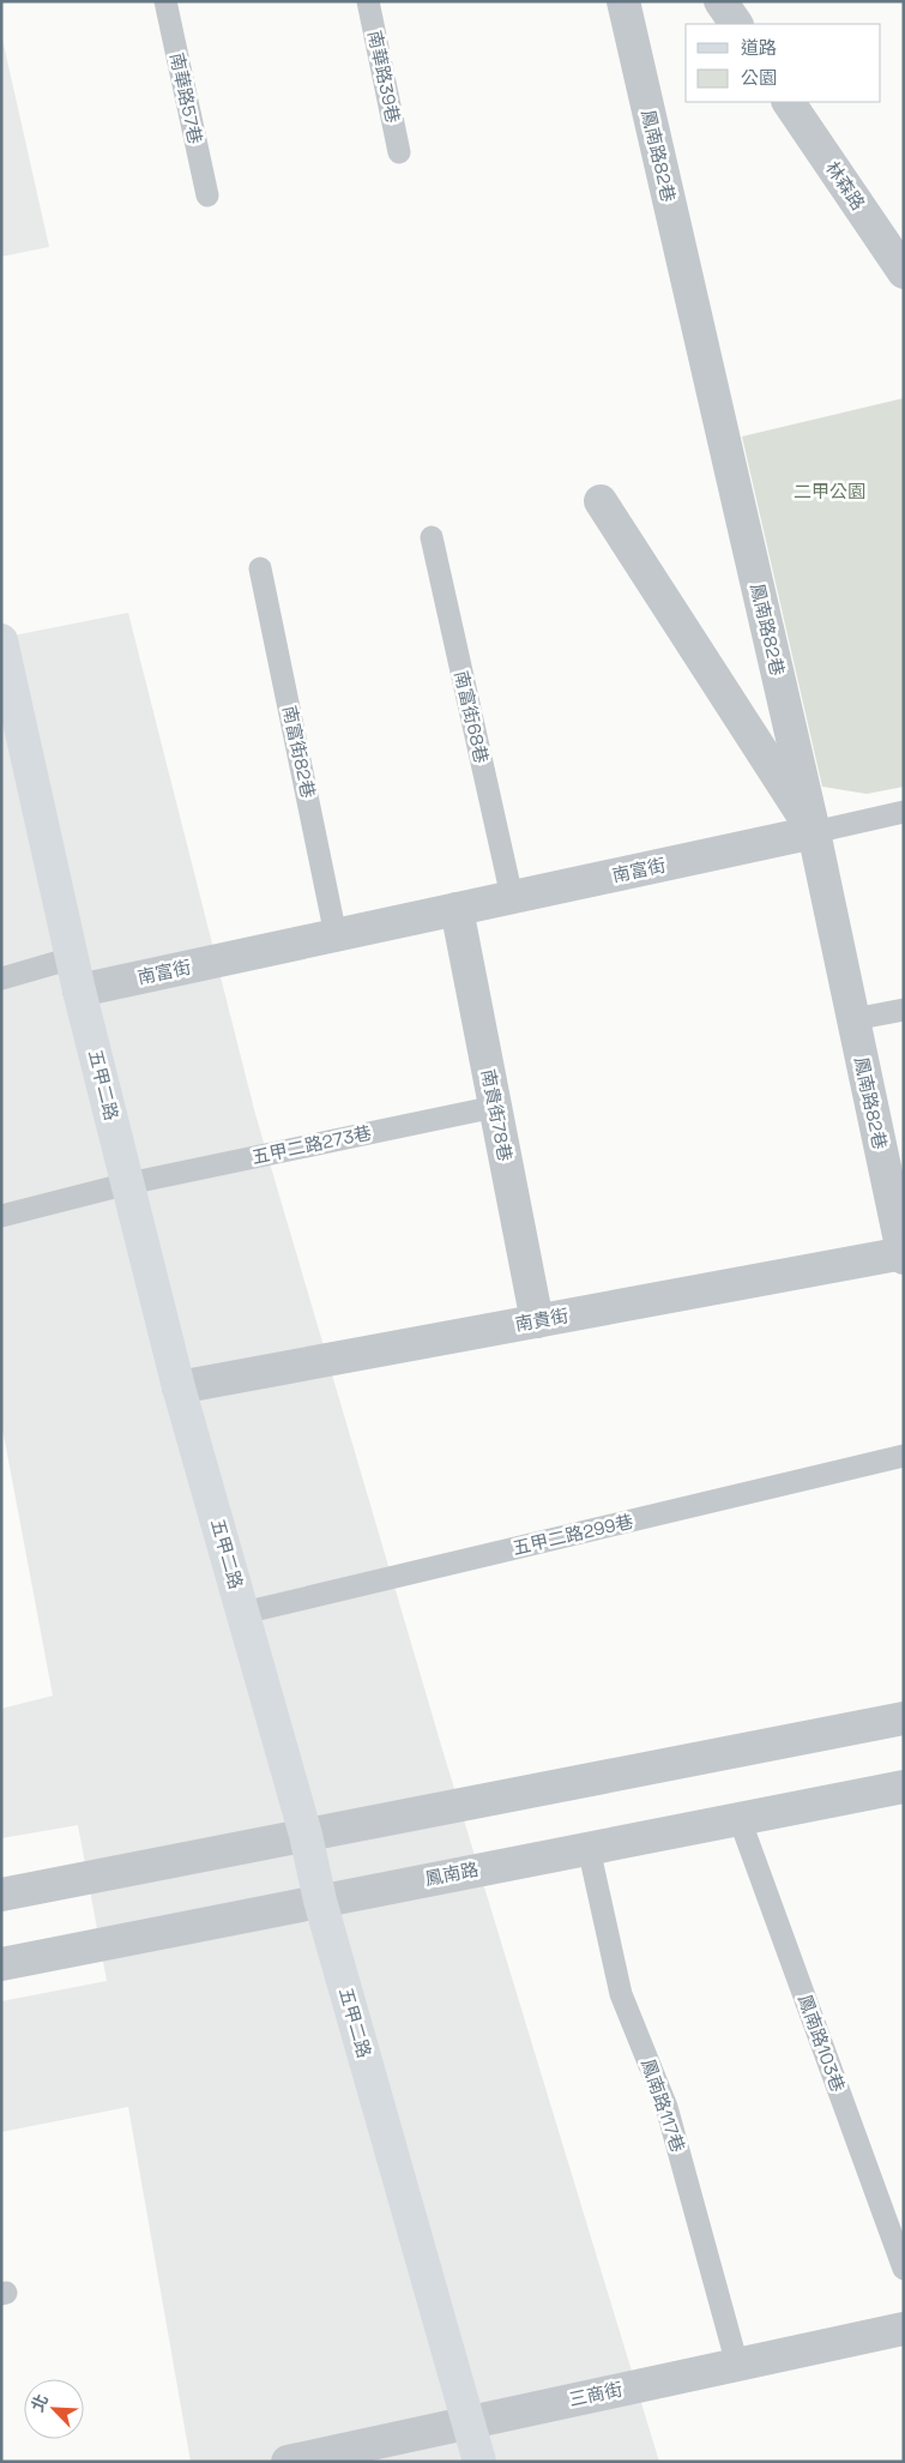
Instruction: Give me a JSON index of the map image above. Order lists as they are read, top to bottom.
{
  "streets": {
    "main road": ["五甲二路"],
    "street": [
      "鳳南路82巷",
      "林森路",
      "南富街",
      "南貴街78巷",
      "南貴街",
      "鳳南路",
      "三商街"
    ],
    "lane": [
      "南華路39巷",
      "南華路57巷",
      "南富街68巷",
      "南富街82巷",
      "五甲二路273巷",
      "五甲二路299巷",
      "鳳南路103巷",
      "鳳南路117巷"
    ]
  },
  "crossings": [
    ["鳳南路82巷", "南富街"],
    ["鳳南路82巷", "南貴街"],
    ["南富街68巷", "南富街"],
    ["南富街82巷", "南富街"],
    ["南富街", "五甲二路"],
    ["南富街", "南貴街78巷"],
    ["五甲二路", "五甲二路273巷"],
    ["五甲二路", "南貴街"],
    ["五甲二路", "五甲二路299巷"],
    ["五甲二路", "鳳南路"],
    ["五甲二路", "三商街"],
    ["南貴街78巷", "五甲二路273巷"],
    ["南貴街78巷", "南貴街"],
    ["鳳南路", "鳳南路103巷"],
    ["鳳南路", "鳳南路117巷"],
    ["鳳南路117巷", "三商街"]
  ],
  "parks": ["二甲公園"],
  "legend": ["道路", "公園"],
  "north": "top left"
}
